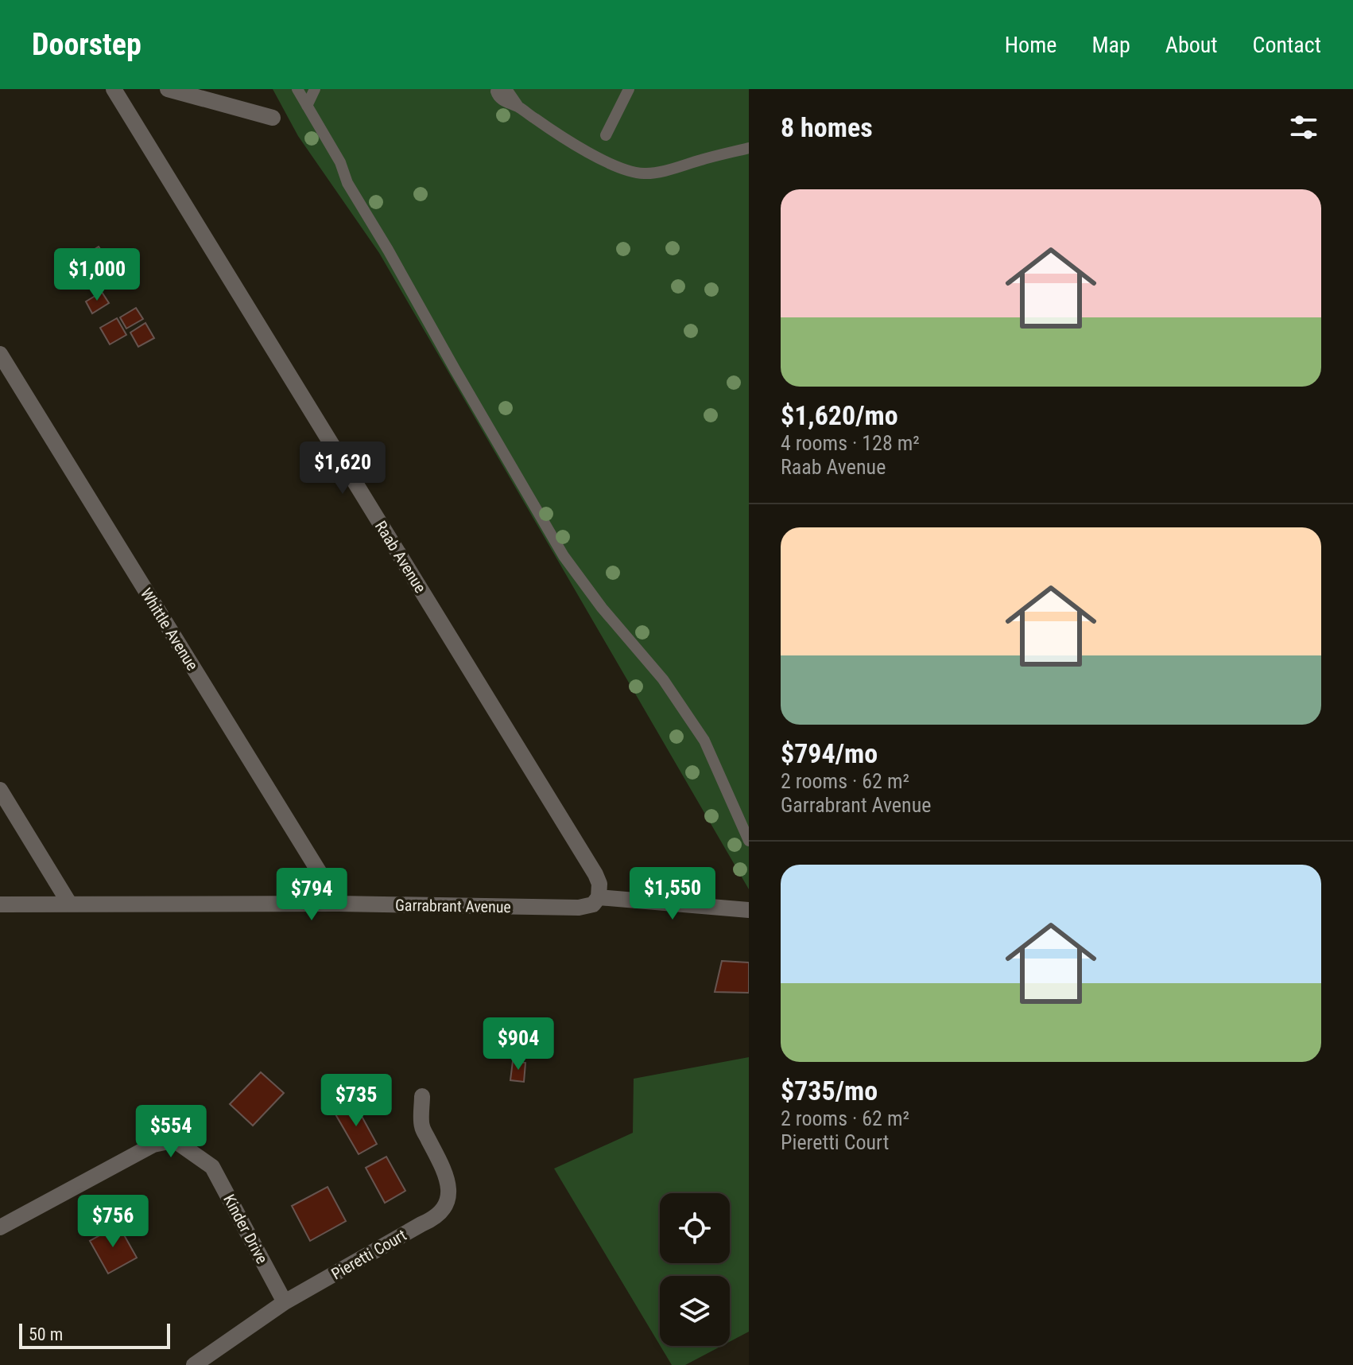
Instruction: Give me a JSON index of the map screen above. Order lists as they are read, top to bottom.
{
  "streets": {
    "street": [
      "Raab Avenue",
      "Whittle Avenue",
      "Garrabrant Avenue",
      "Kinder Drive",
      "Pieretti Court"
    ]
  },
  "crossings": [
    ["Raab Avenue", "Garrabrant Avenue"],
    ["Whittle Avenue", "Garrabrant Avenue"],
    ["Kinder Drive", "Pieretti Court"]
  ],
  "scale_bar": "50 m",
  "page": {
    "header": "Doorstep",
    "nav": [
      "Home",
      "Map",
      "About",
      "Contact"
    ],
    "heading": "8 homes",
    "list": [
      {
        "name": "$1,620/mo",
        "note": "4 rooms · 128 m² · Raab Avenue"
      },
      {
        "name": "$794/mo",
        "note": "2 rooms · 62 m² · Garrabrant Avenue"
      },
      {
        "name": "$735/mo",
        "note": "2 rooms · 62 m² · Pieretti Court"
      }
    ],
    "price": [
      "$1,000",
      "$1,620",
      "$1,550",
      "$794",
      "$904",
      "$735",
      "$554",
      "$756"
    ],
    "scale": "50 m"
  }
}
